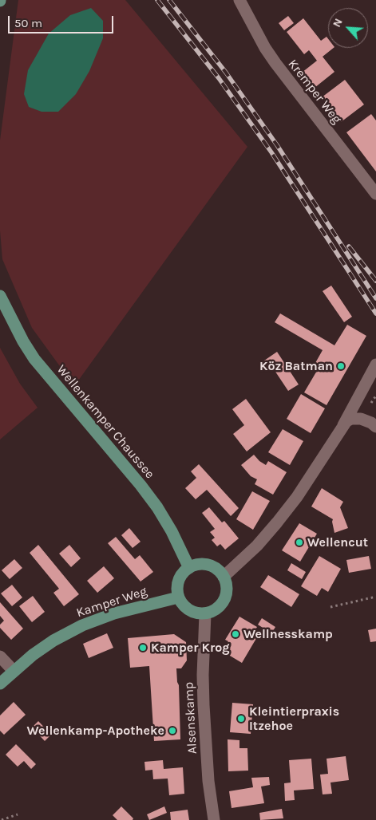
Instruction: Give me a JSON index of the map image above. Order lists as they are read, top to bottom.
{
  "streets": {
    "main road": ["Wellenkamper Chaussee", "Kamper Weg"],
    "street": ["Kremper Weg", "Alsenskamp"]
  },
  "crossings": [
    ["Wellenkamper Chaussee", "Kamper Weg"],
    ["Wellenkamper Chaussee", "Alsenskamp"],
    ["Kamper Weg", "Alsenskamp"]
  ],
  "places": [
    "Köz Batman",
    "Wellencut",
    "Wellnesskamp",
    "Kamper Krog",
    "Kleintierpraxis Itzehoe",
    "Wellenkamp-Apotheke"
  ],
  "scale_bar": "50 m",
  "north": "top left"
}
